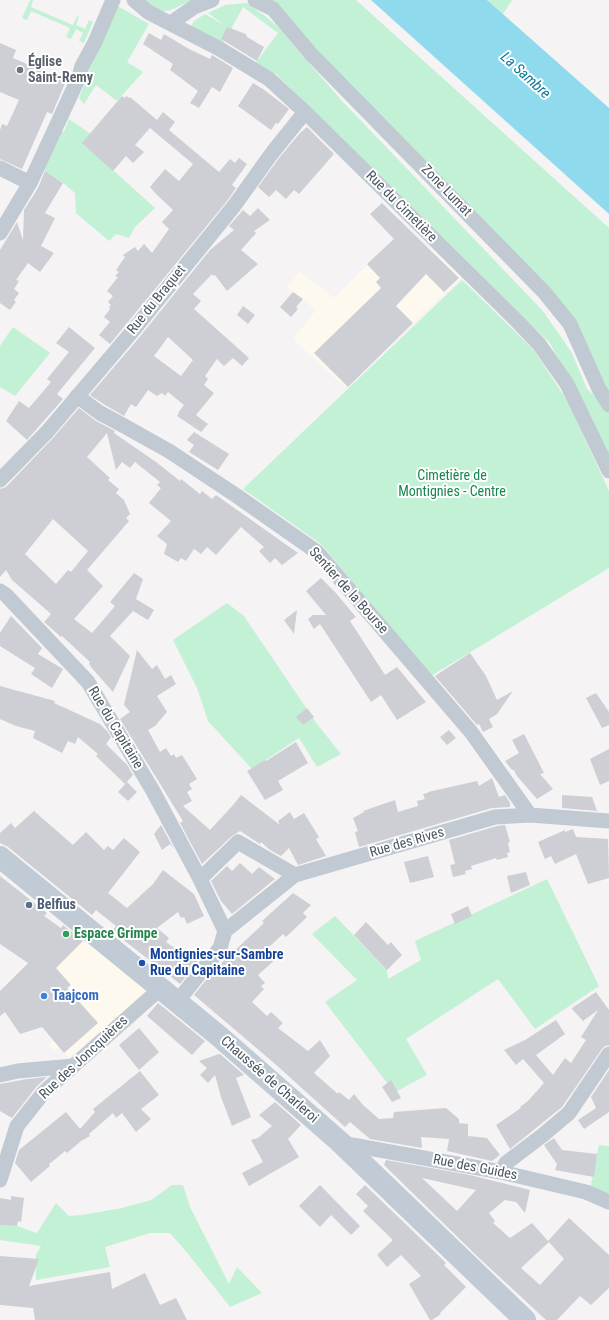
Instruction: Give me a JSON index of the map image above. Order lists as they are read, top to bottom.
{
  "streets": {
    "main road": ["Chaussée de Charleroi"],
    "street": [
      "Zone Lumat",
      "Rue du Cimetière",
      "Rue du Braquet",
      "Sentier de la Bourse",
      "Rue du Capitaine",
      "Rue des Rives",
      "Rue des Joncquières",
      "Rue des Guides"
    ]
  },
  "crossings": [
    ["Rue du Cimetière", "Rue du Braquet"],
    ["Rue du Braquet", "Sentier de la Bourse"],
    ["Sentier de la Bourse", "Rue des Rives"],
    ["Rue du Capitaine", "Rue des Rives"],
    ["Rue des Joncquières", "Chaussée de Charleroi"],
    ["Chaussée de Charleroi", "Rue des Guides"]
  ],
  "water": ["La Sambre"],
  "parks": ["Cimetière de Montignies - Centre"],
  "places": [
    "Église Saint-Remy",
    "Belfius",
    "Espace Grimpe",
    "Montignies-sur-Sambre Rue du Capitaine",
    "Taajcom"
  ]
}
